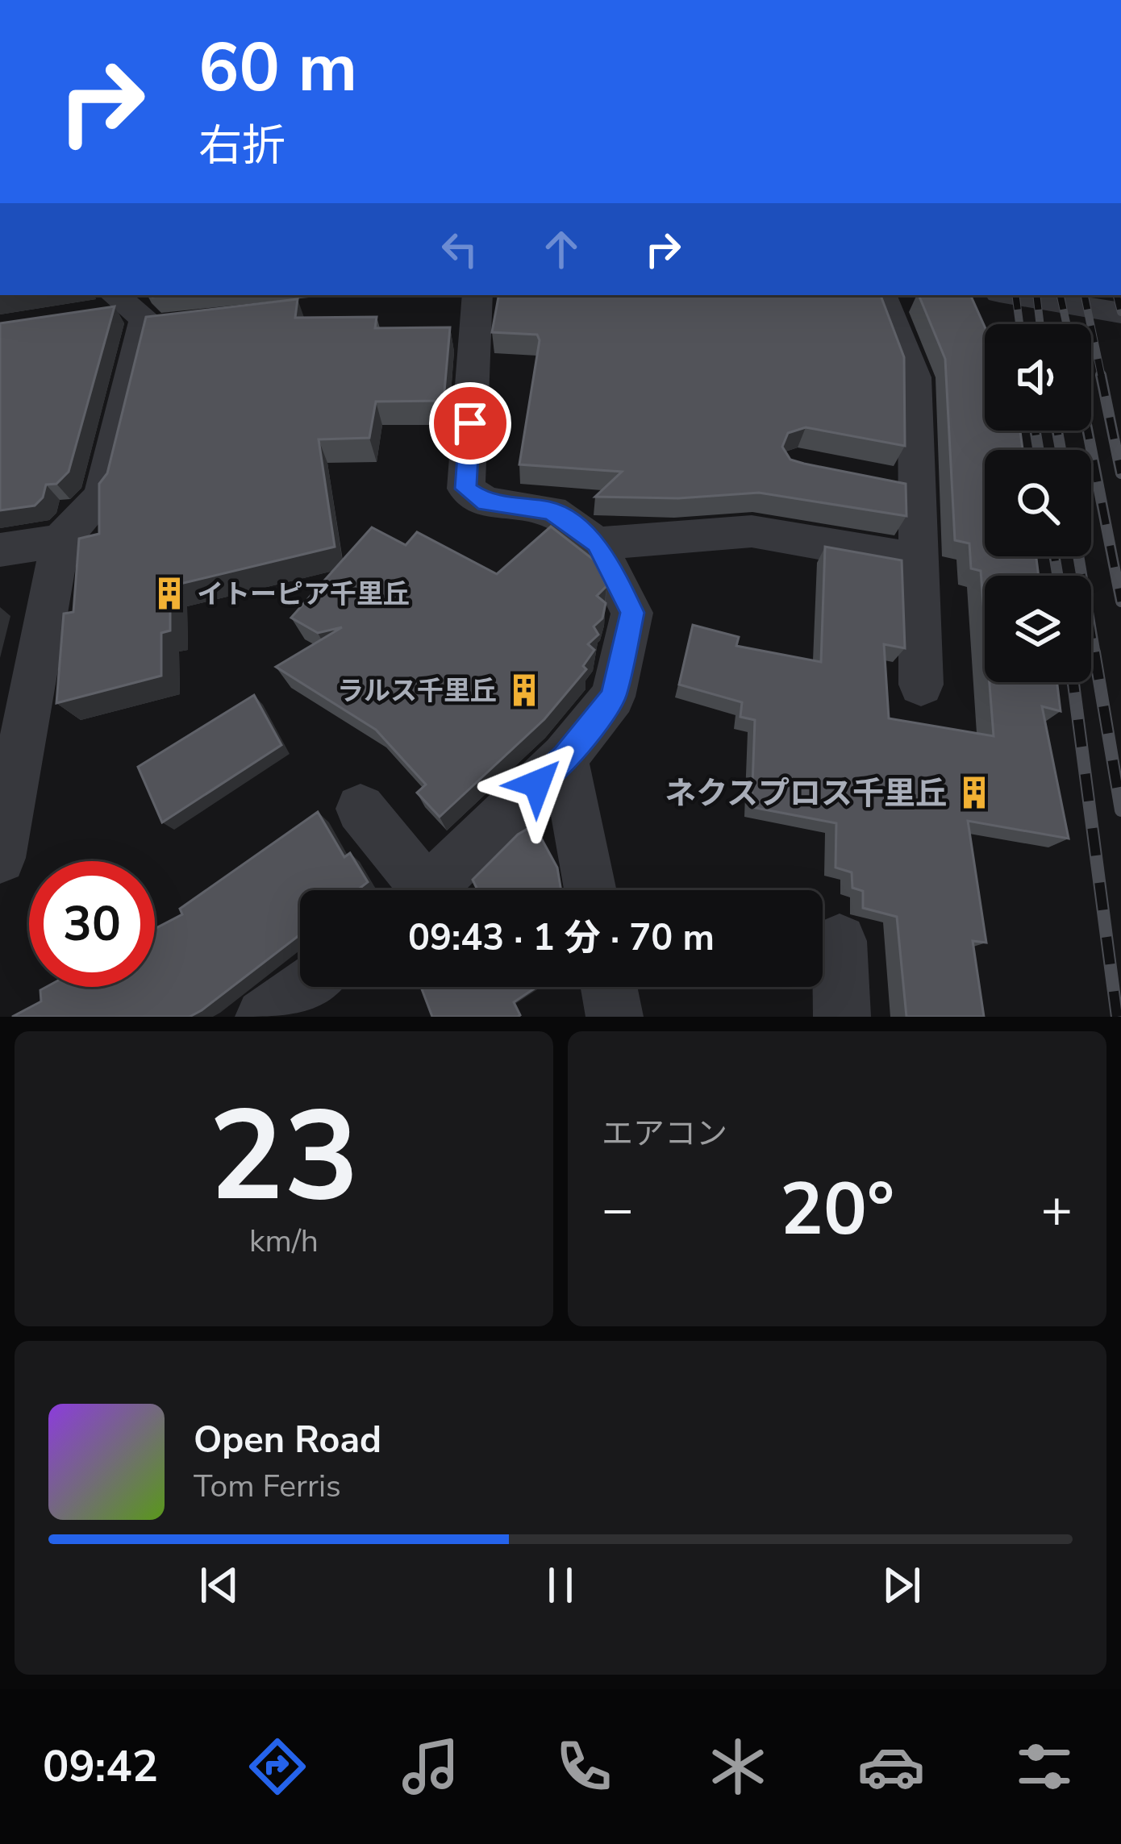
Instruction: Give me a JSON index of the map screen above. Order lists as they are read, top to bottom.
{
  "places": {
    "building": ["イトーピア千里丘", "ラルス千里丘", "ネクスプロス千里丘"]
  },
  "page": {
    "turn": ["60 m", "右折"],
    "limit": "30",
    "trip": "09:43 · 1 分 · 70 m",
    "tile": [
      ["23", "km/h"],
      "エアコン"
    ],
    "heat": ["−", "20°", "+"],
    "song": ["Open Road", "Tom Ferris"],
    "tabs": "09:42"
  }
}
